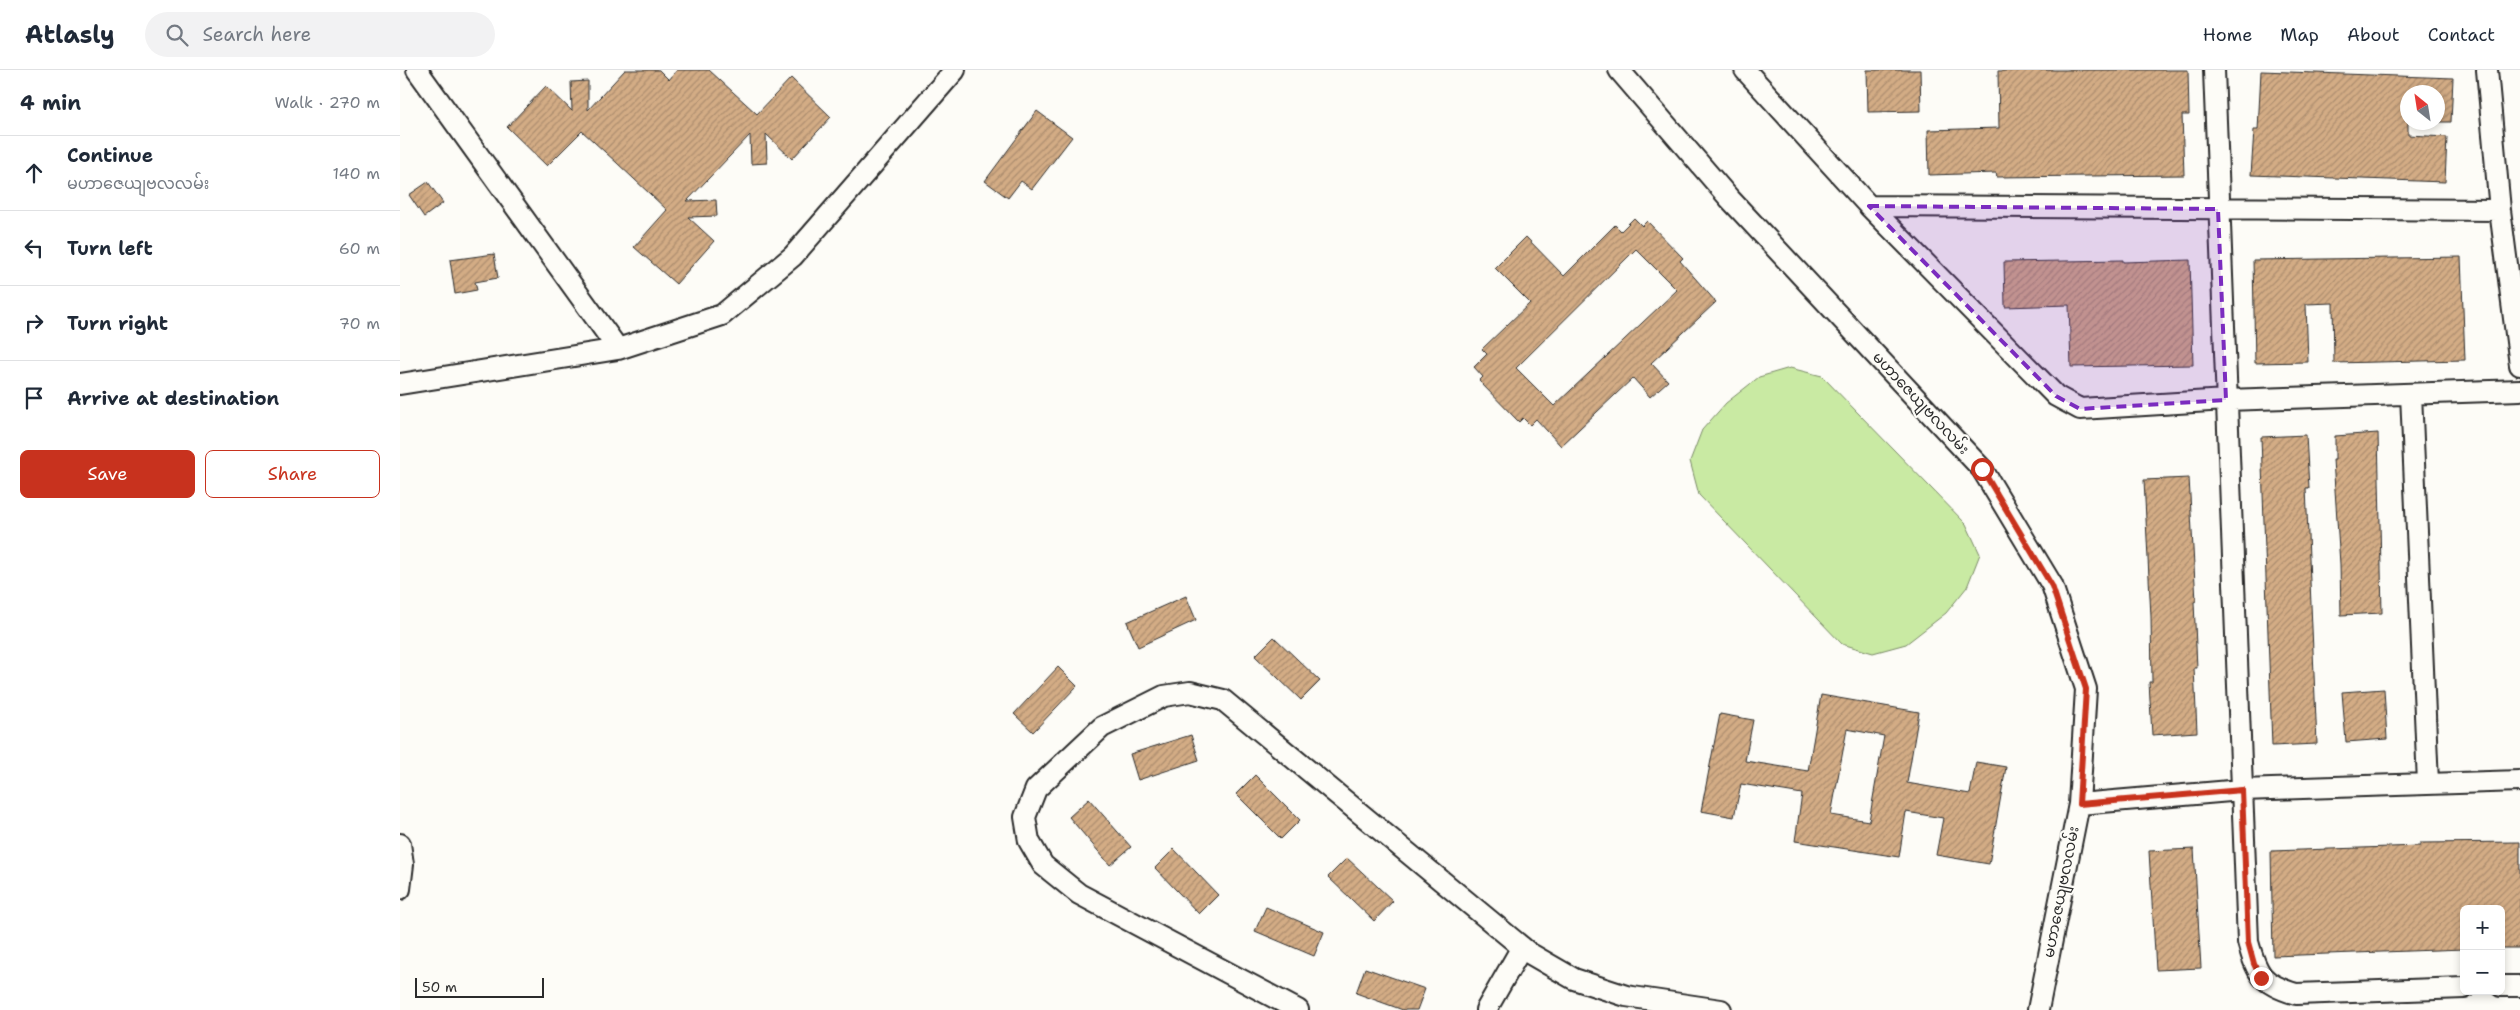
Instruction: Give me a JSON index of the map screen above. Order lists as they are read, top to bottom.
{
  "streets": {
    "street": ["မဟာဇေယျဗလလမ်း"]
  },
  "scale_bar": "50 m",
  "north": "top left",
  "page": {
    "header": "Atlasly",
    "search": "Search here",
    "nav": [
      "Home",
      "Map",
      "About",
      "Contact"
    ],
    "heading": ["4 min", "Walk · 270 m"],
    "list": [
      ["Continue", "မဟာဇေယျဗလလမ်း", "140 m"],
      ["Turn left", "60 m"],
      ["Turn right", "70 m"],
      "Arrive at destination"
    ],
    "buttons": ["Save", "Share"],
    "map_buttons": ["+", "−"],
    "scale": "50 m"
  }
}
